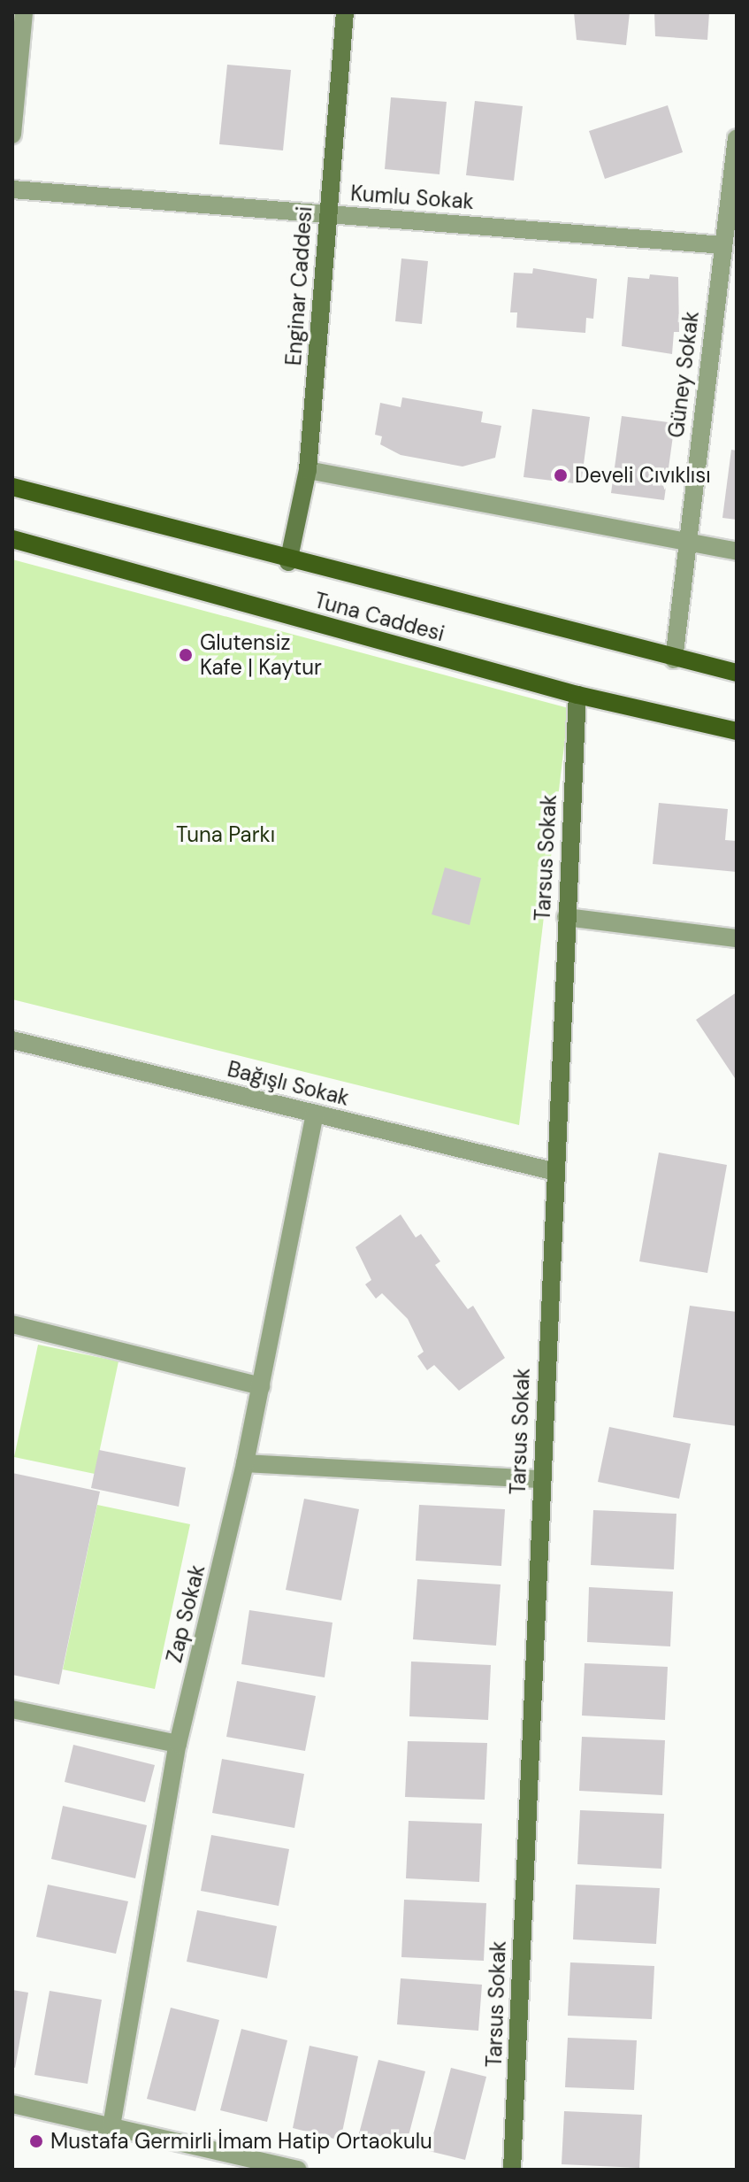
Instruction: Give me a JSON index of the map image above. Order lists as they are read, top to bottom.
{
  "streets": {
    "main road": ["Tuna Caddesi"],
    "street": [
      "Kumlu Sokak",
      "Enginar Caddesi",
      "Güney Sokak",
      "Tarsus Sokak",
      "Bağışlı Sokak",
      "Zap Sokak"
    ]
  },
  "crossings": [
    ["Kumlu Sokak", "Enginar Caddesi"],
    ["Kumlu Sokak", "Güney Sokak"],
    ["Enginar Caddesi", "Tuna Caddesi"],
    ["Güney Sokak", "Tuna Caddesi"],
    ["Tuna Caddesi", "Tarsus Sokak"],
    ["Tarsus Sokak", "Bağışlı Sokak"],
    ["Bağışlı Sokak", "Zap Sokak"]
  ],
  "parks": ["Tuna Parkı"],
  "places": ["Develi Cıvıklısı", "Glutensiz Kafe | Kaytur", "Mustafa Germirli İmam Hatip Ortaokulu"]
}
